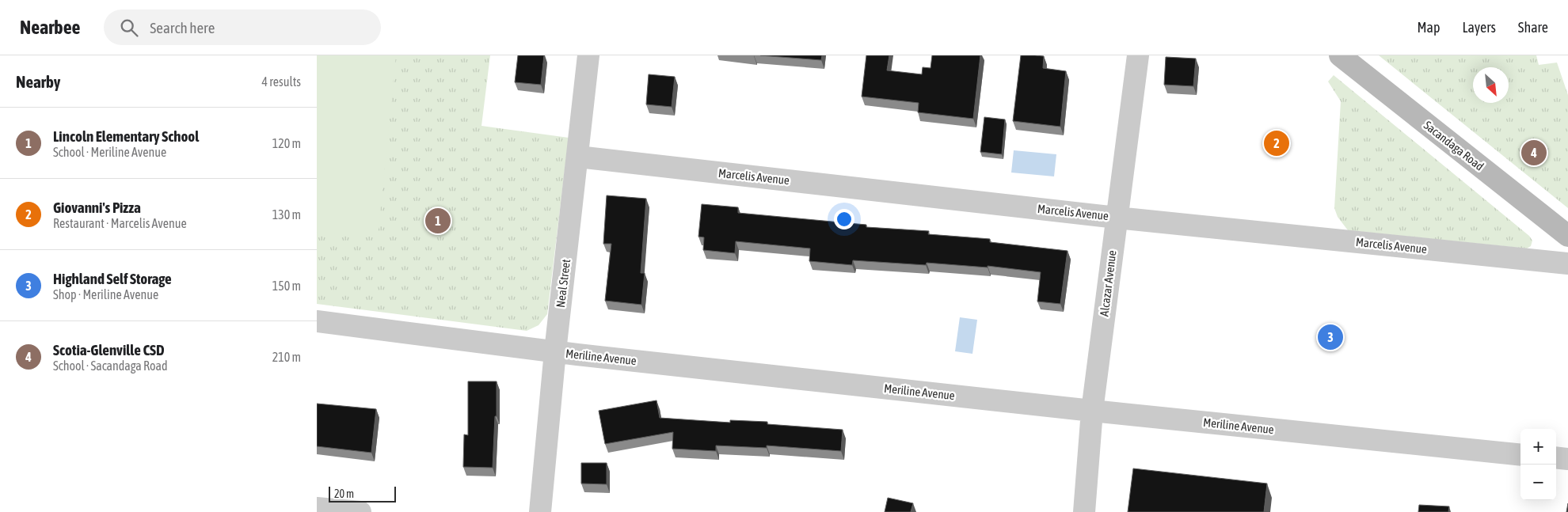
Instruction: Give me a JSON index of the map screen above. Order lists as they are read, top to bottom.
{
  "streets": {
    "main road": ["Sacandaga Road"],
    "street": [
      "Marcelis Avenue",
      "Neal Street",
      "Alcazar Avenue",
      "Meriline Avenue"
    ]
  },
  "crossings": [
    ["Marcelis Avenue", "Neal Street"],
    ["Marcelis Avenue", "Alcazar Avenue"],
    ["Neal Street", "Meriline Avenue"],
    ["Alcazar Avenue", "Meriline Avenue"]
  ],
  "scale_bar": "20 m",
  "north": "bottom right",
  "page": {
    "header": "Nearbee",
    "search": "Search here",
    "nav": ["Map", "Layers", "Share"],
    "heading": ["Nearby", "4 results"],
    "list": [
      {
        "mark": "1",
        "name": "Lincoln Elementary School",
        "note": "School · Meriline Avenue",
        "value": "120 m"
      },
      {
        "mark": "2",
        "name": "Giovanni's Pizza",
        "note": "Restaurant · Marcelis Avenue",
        "value": "130 m"
      },
      {
        "mark": "3",
        "name": "Highland Self Storage",
        "note": "Shop · Meriline Avenue",
        "value": "150 m"
      },
      {
        "mark": "4",
        "name": "Scotia-Glenville CSD",
        "note": "School · Sacandaga Road",
        "value": "210 m"
      }
    ],
    "pins": [
      "2",
      "4",
      "1",
      "3"
    ],
    "map_buttons": ["+", "−"],
    "scale": "20 m"
  }
}
